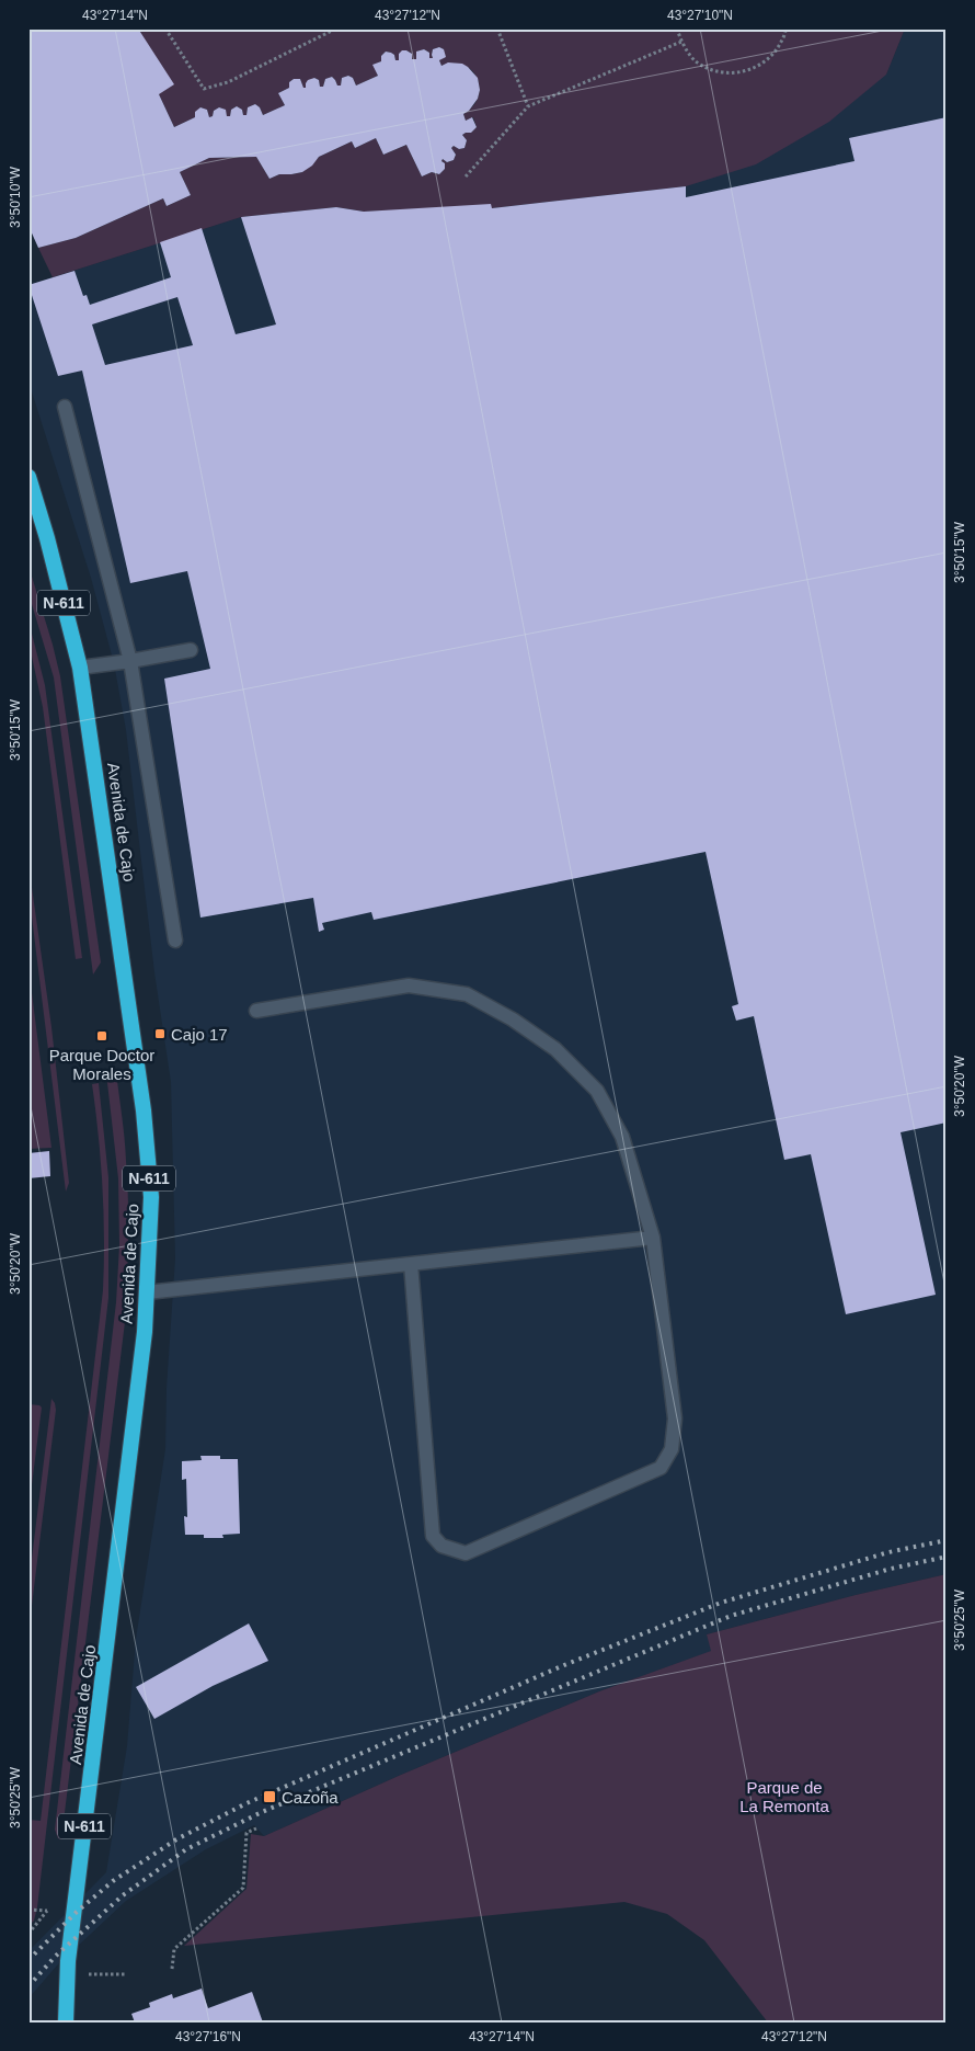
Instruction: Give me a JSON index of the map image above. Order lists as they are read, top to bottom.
{
  "streets": {
    "highway": ["N-611", "Avenida de Cajo"]
  },
  "crossings": [
    ["N-611", "Avenida de Cajo"]
  ],
  "parks": ["Parque de La Remonta"],
  "places": {
    "transit": ["Cajo 17", "Parque Doctor Morales", "Cazoña"]
  },
  "coordinates": [
    "43°27'14\"N",
    "43°27'12\"N",
    "43°27'10\"N",
    "3°50'10\"W",
    "3°50'15\"W",
    "3°50'20\"W",
    "3°50'25\"W",
    "43°27'16\"N"
  ]
}
